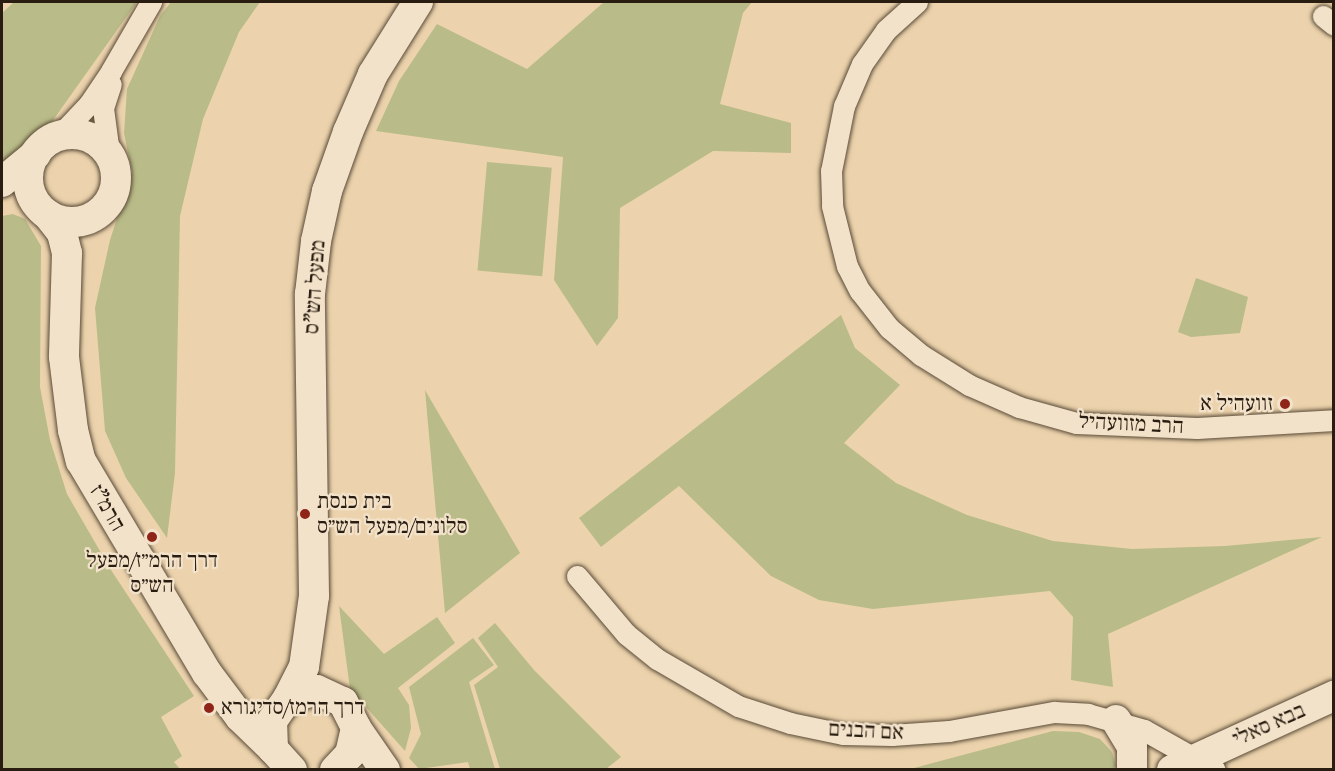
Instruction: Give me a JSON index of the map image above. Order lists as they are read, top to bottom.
{
  "streets": {
    "street": [
      "מפעל הש\"ס",
      "הרב מזוועהיל",
      "הרמ\"ז",
      "בבא סאלי",
      "אם הבנים"
    ]
  },
  "crossings": [
    ["מפעל הש\"ס", "הרמ\"ז"],
    ["בבא סאלי", "אם הבנים"]
  ],
  "places": [
    "זוועהיל א",
    "בית כנסת סלונים/מפעל הש״ס",
    "דרך הרמ״ז/מפעל הש״ס",
    "דרך הרמז/סדיגורא"
  ]
}
